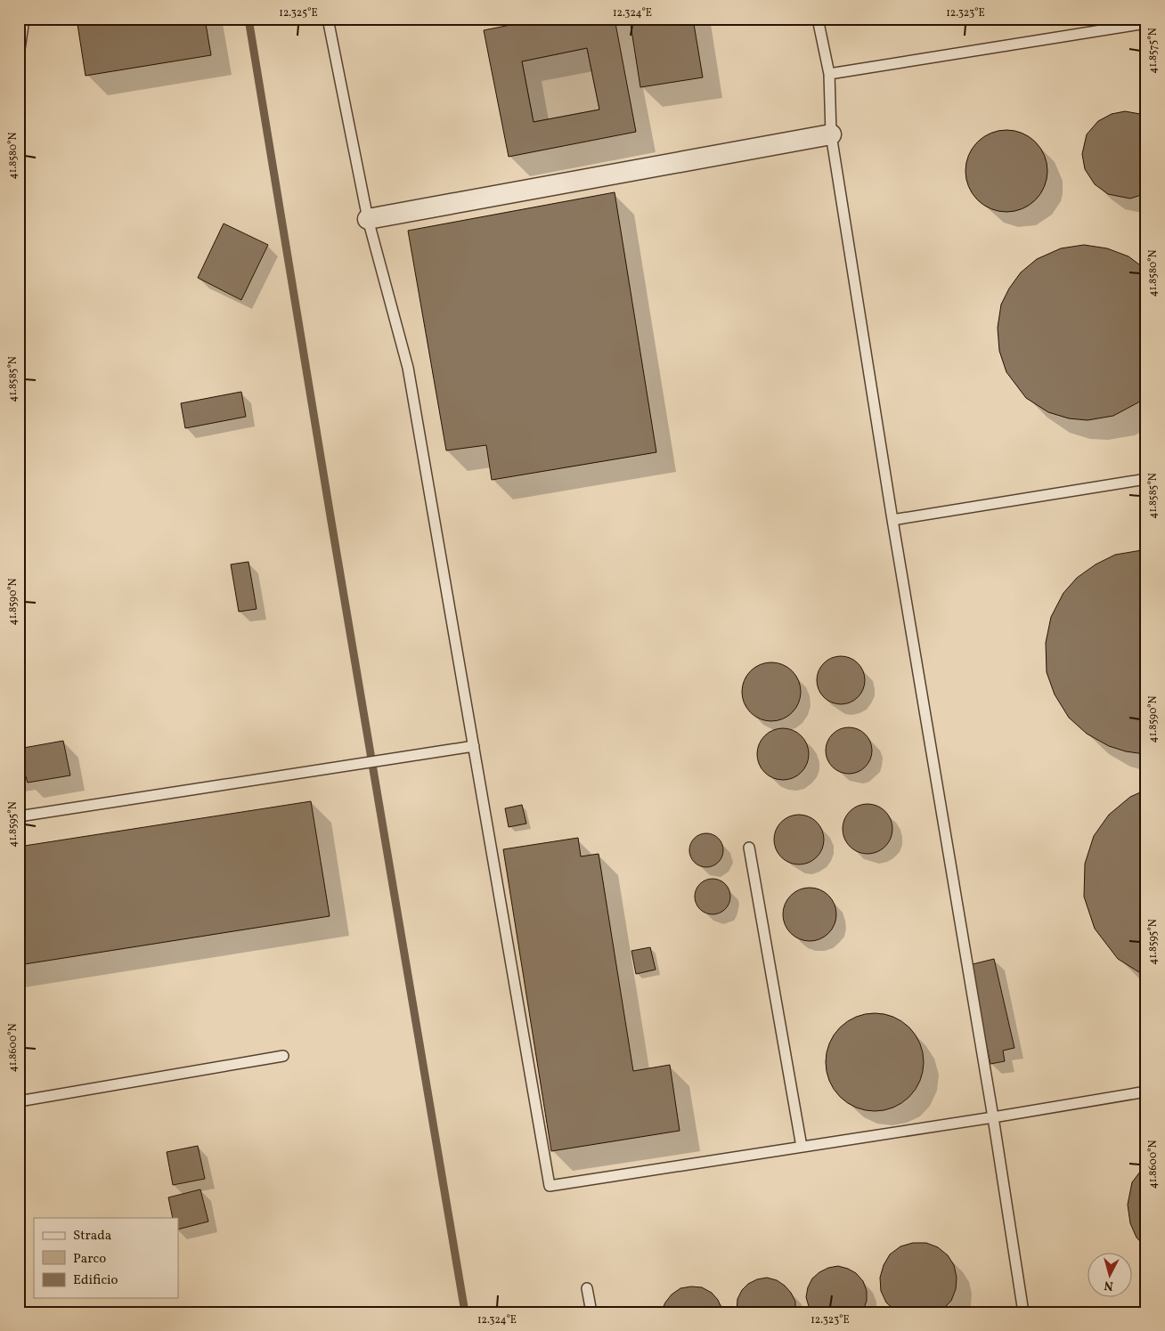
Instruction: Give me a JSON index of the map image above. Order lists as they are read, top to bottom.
{
  "legend": ["Strada", "Parco", "Edificio"],
  "north": "bottom",
  "coordinates": [
    "12.325°E",
    "12.324°E",
    "12.323°E",
    "41.8575°N",
    "41.8580°N",
    "41.8585°N",
    "41.8590°N",
    "41.8595°N",
    "41.8600°N"
  ]
}
